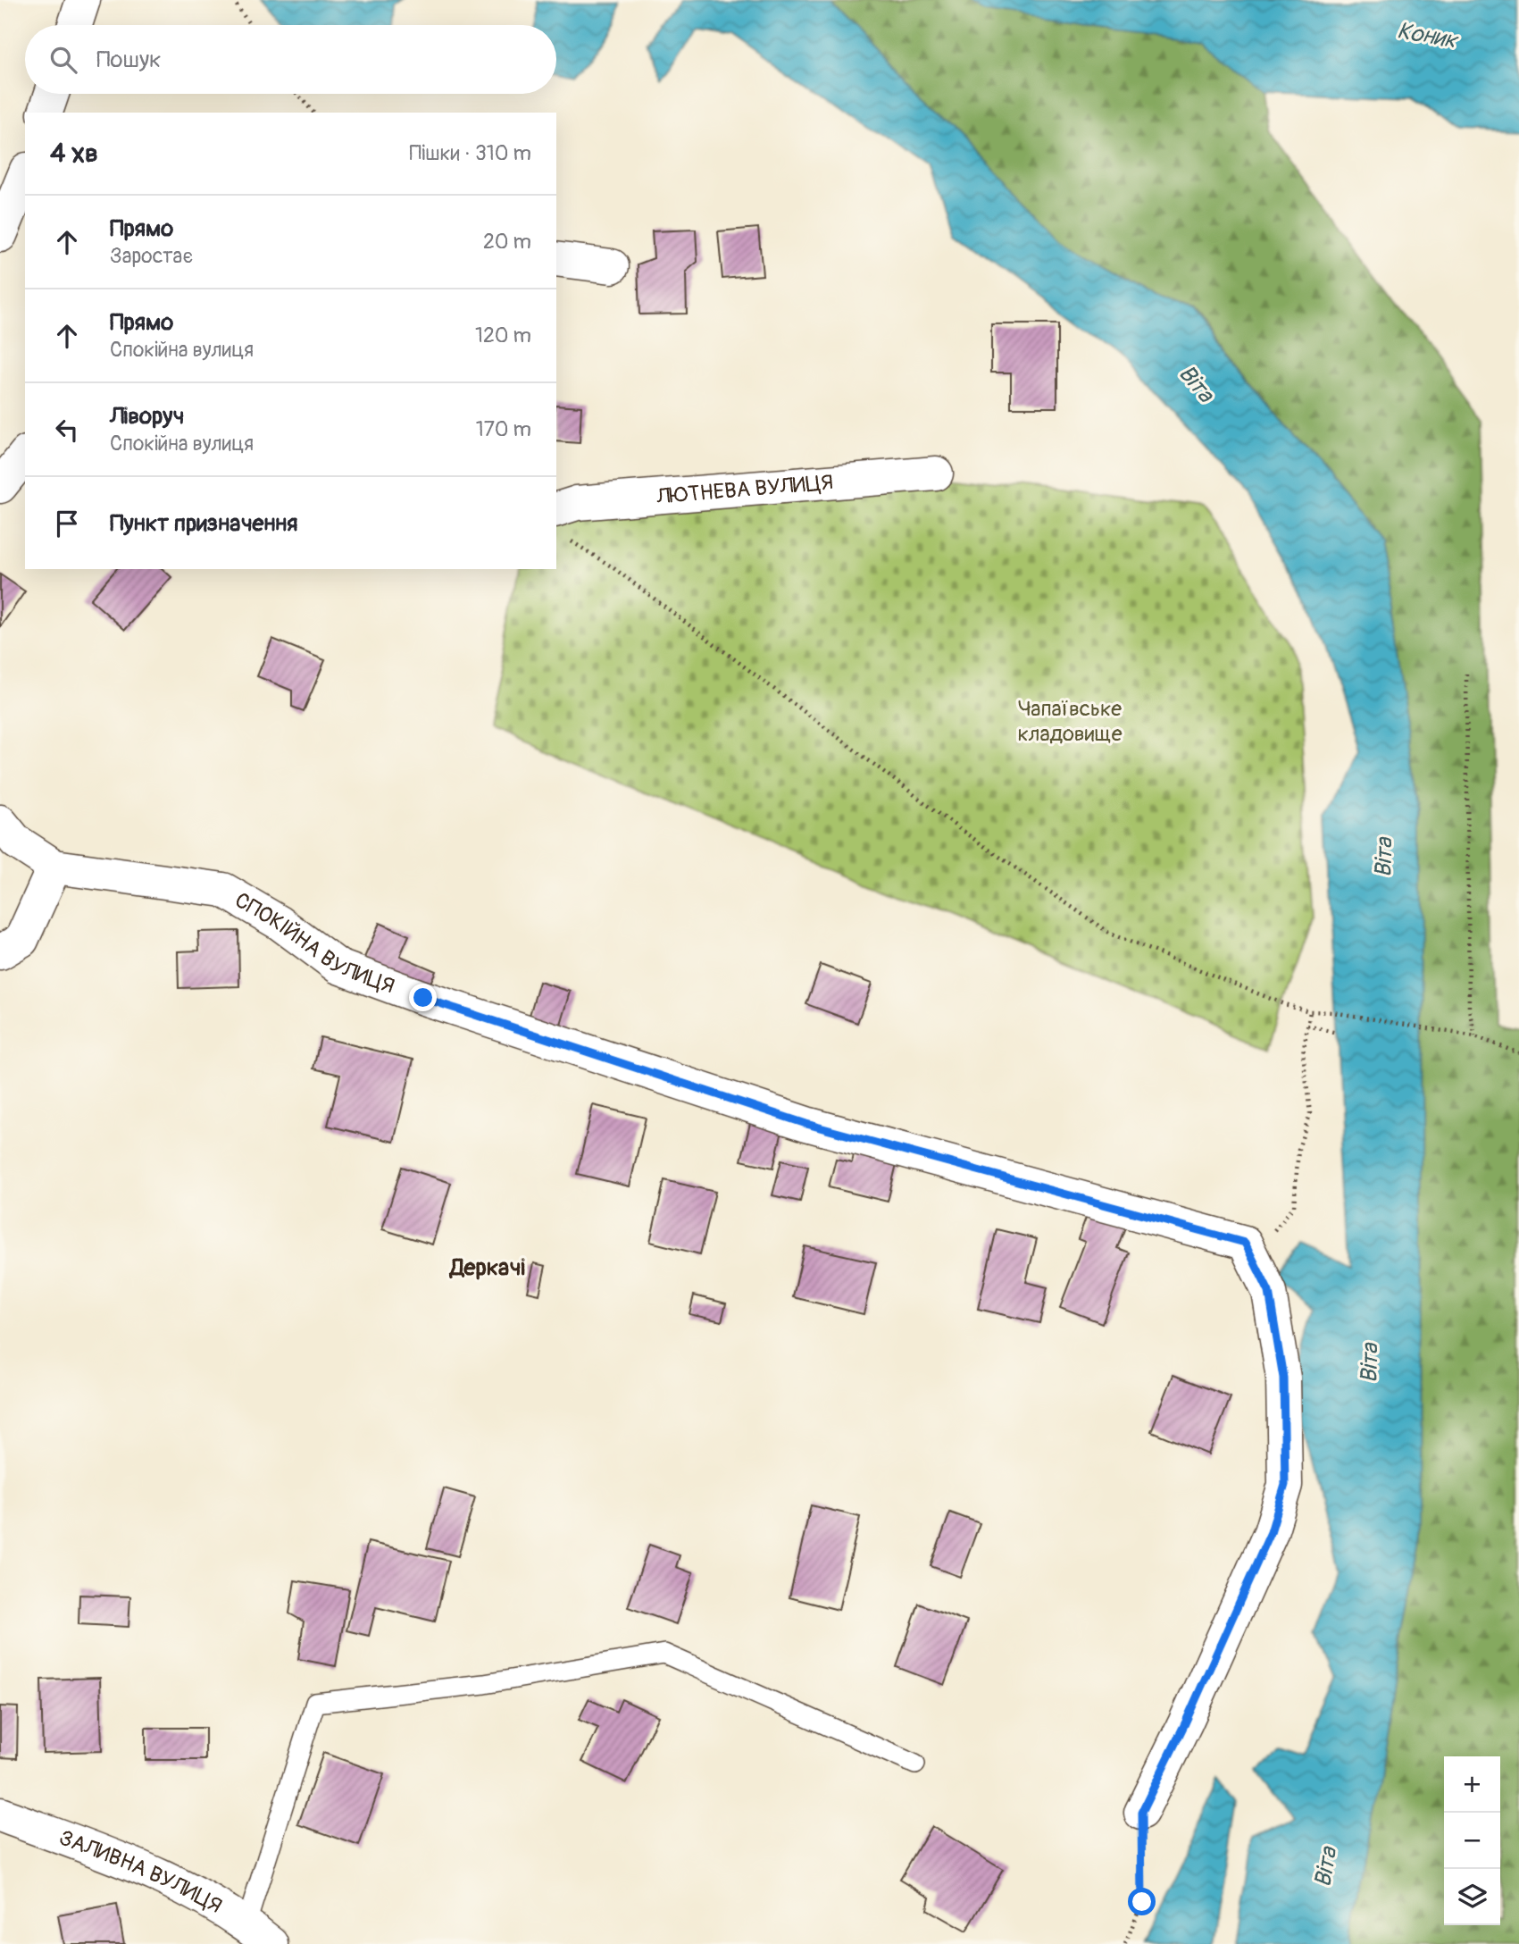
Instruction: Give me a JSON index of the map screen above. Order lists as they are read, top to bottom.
{
  "streets": {
    "street": ["ЛЮТНЕВА ВУЛИЦЯ", "СПОКІЙНА ВУЛИЦЯ", "ЗАЛИВНА ВУЛИЦЯ"]
  },
  "districts": ["Деркачі"],
  "water": ["Коник", "Віта"],
  "parks": ["Чапаївське кладовище"],
  "page": {
    "search": "Пошук",
    "heading": ["4 хв", "Пішки · 310 m"],
    "list": [
      ["Прямо", "Заростає", "20 m"],
      ["Прямо", "Спокійна вулиця", "120 m"],
      ["Ліворуч", "Спокійна вулиця", "170 m"],
      "Пункт призначення"
    ],
    "map_buttons": ["+", "−"]
  }
}
